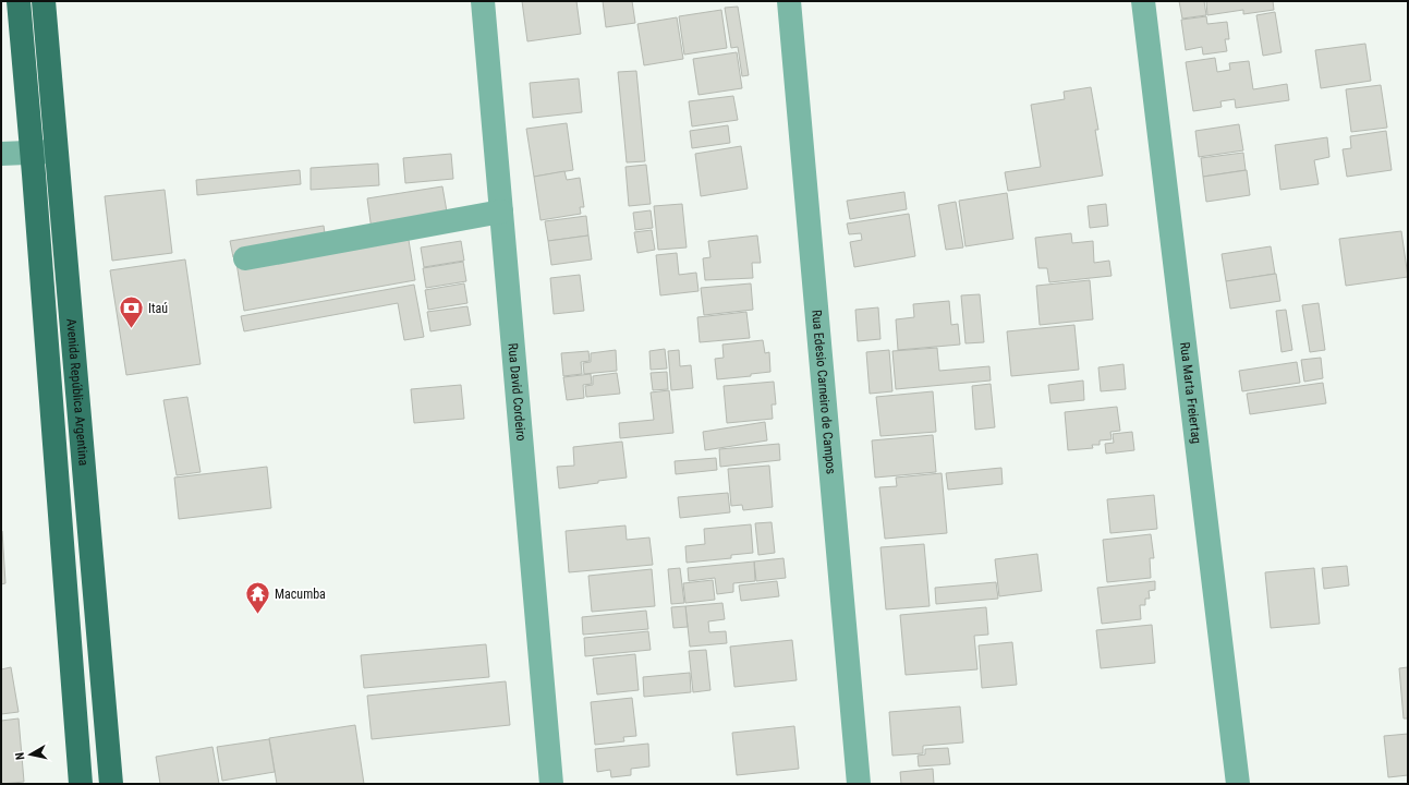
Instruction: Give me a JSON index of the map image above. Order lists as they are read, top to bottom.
{
  "streets": {
    "main road": ["Avenida República Argentina"],
    "street": ["Rua David Cordeiro", "Rua Edesio Carneiro de Campos", "Rua Marta Freiertag"]
  },
  "places": {
    "bank": ["Itaú"],
    "temple": ["Macumba"]
  },
  "north": "left"
}
